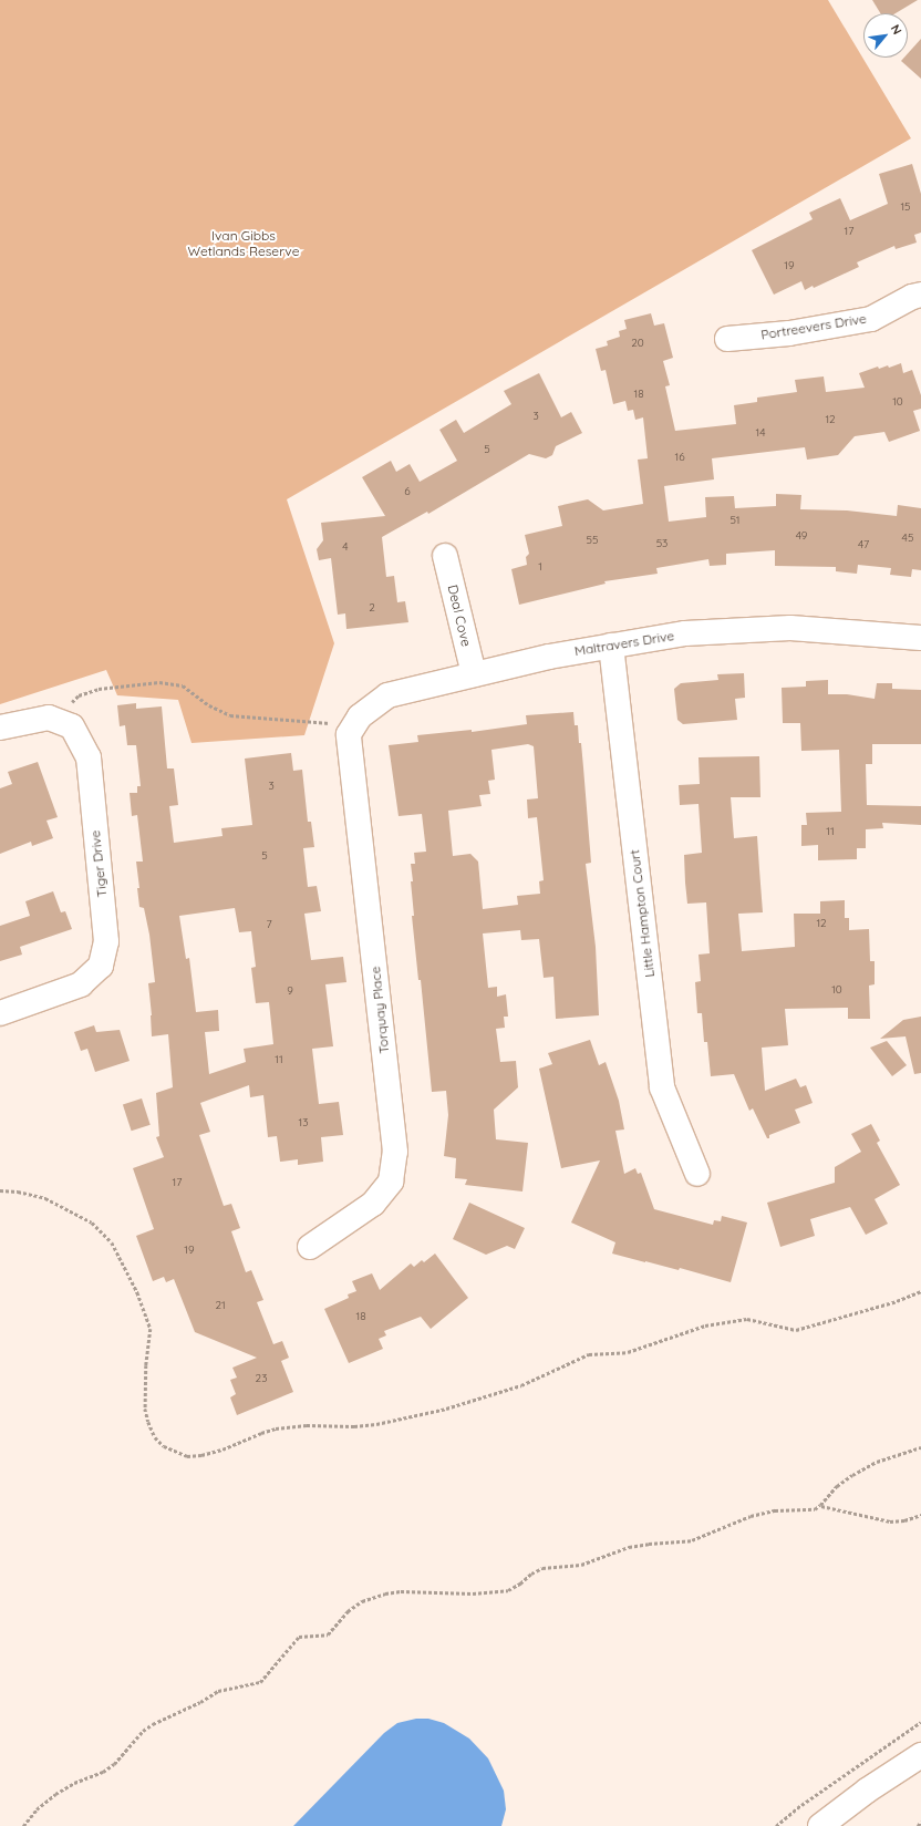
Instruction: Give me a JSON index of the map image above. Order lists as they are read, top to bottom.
{
  "streets": {
    "street": [
      "Portreevers Drive",
      "Deal Cove",
      "Maltravers Drive",
      "Tiger Drive",
      "Little Hampton Court",
      "Torquay Place"
    ]
  },
  "crossings": [
    ["Deal Cove", "Maltravers Drive"],
    ["Maltravers Drive", "Little Hampton Court"],
    ["Maltravers Drive", "Torquay Place"]
  ],
  "parks": ["Ivan Gibbs Wetlands Reserve"],
  "house_numbers": [
    "15",
    "17",
    "19",
    "20",
    "18",
    "10",
    "3",
    "12",
    "14",
    "5",
    "16",
    "6",
    "51",
    "49",
    "45",
    "55",
    "53",
    "47",
    "4",
    "1",
    "2",
    "3",
    "11",
    "5",
    "12",
    "7",
    "10",
    "9",
    "11",
    "13",
    "17",
    "19",
    "21",
    "18",
    "23"
  ],
  "north": "top right"
}
